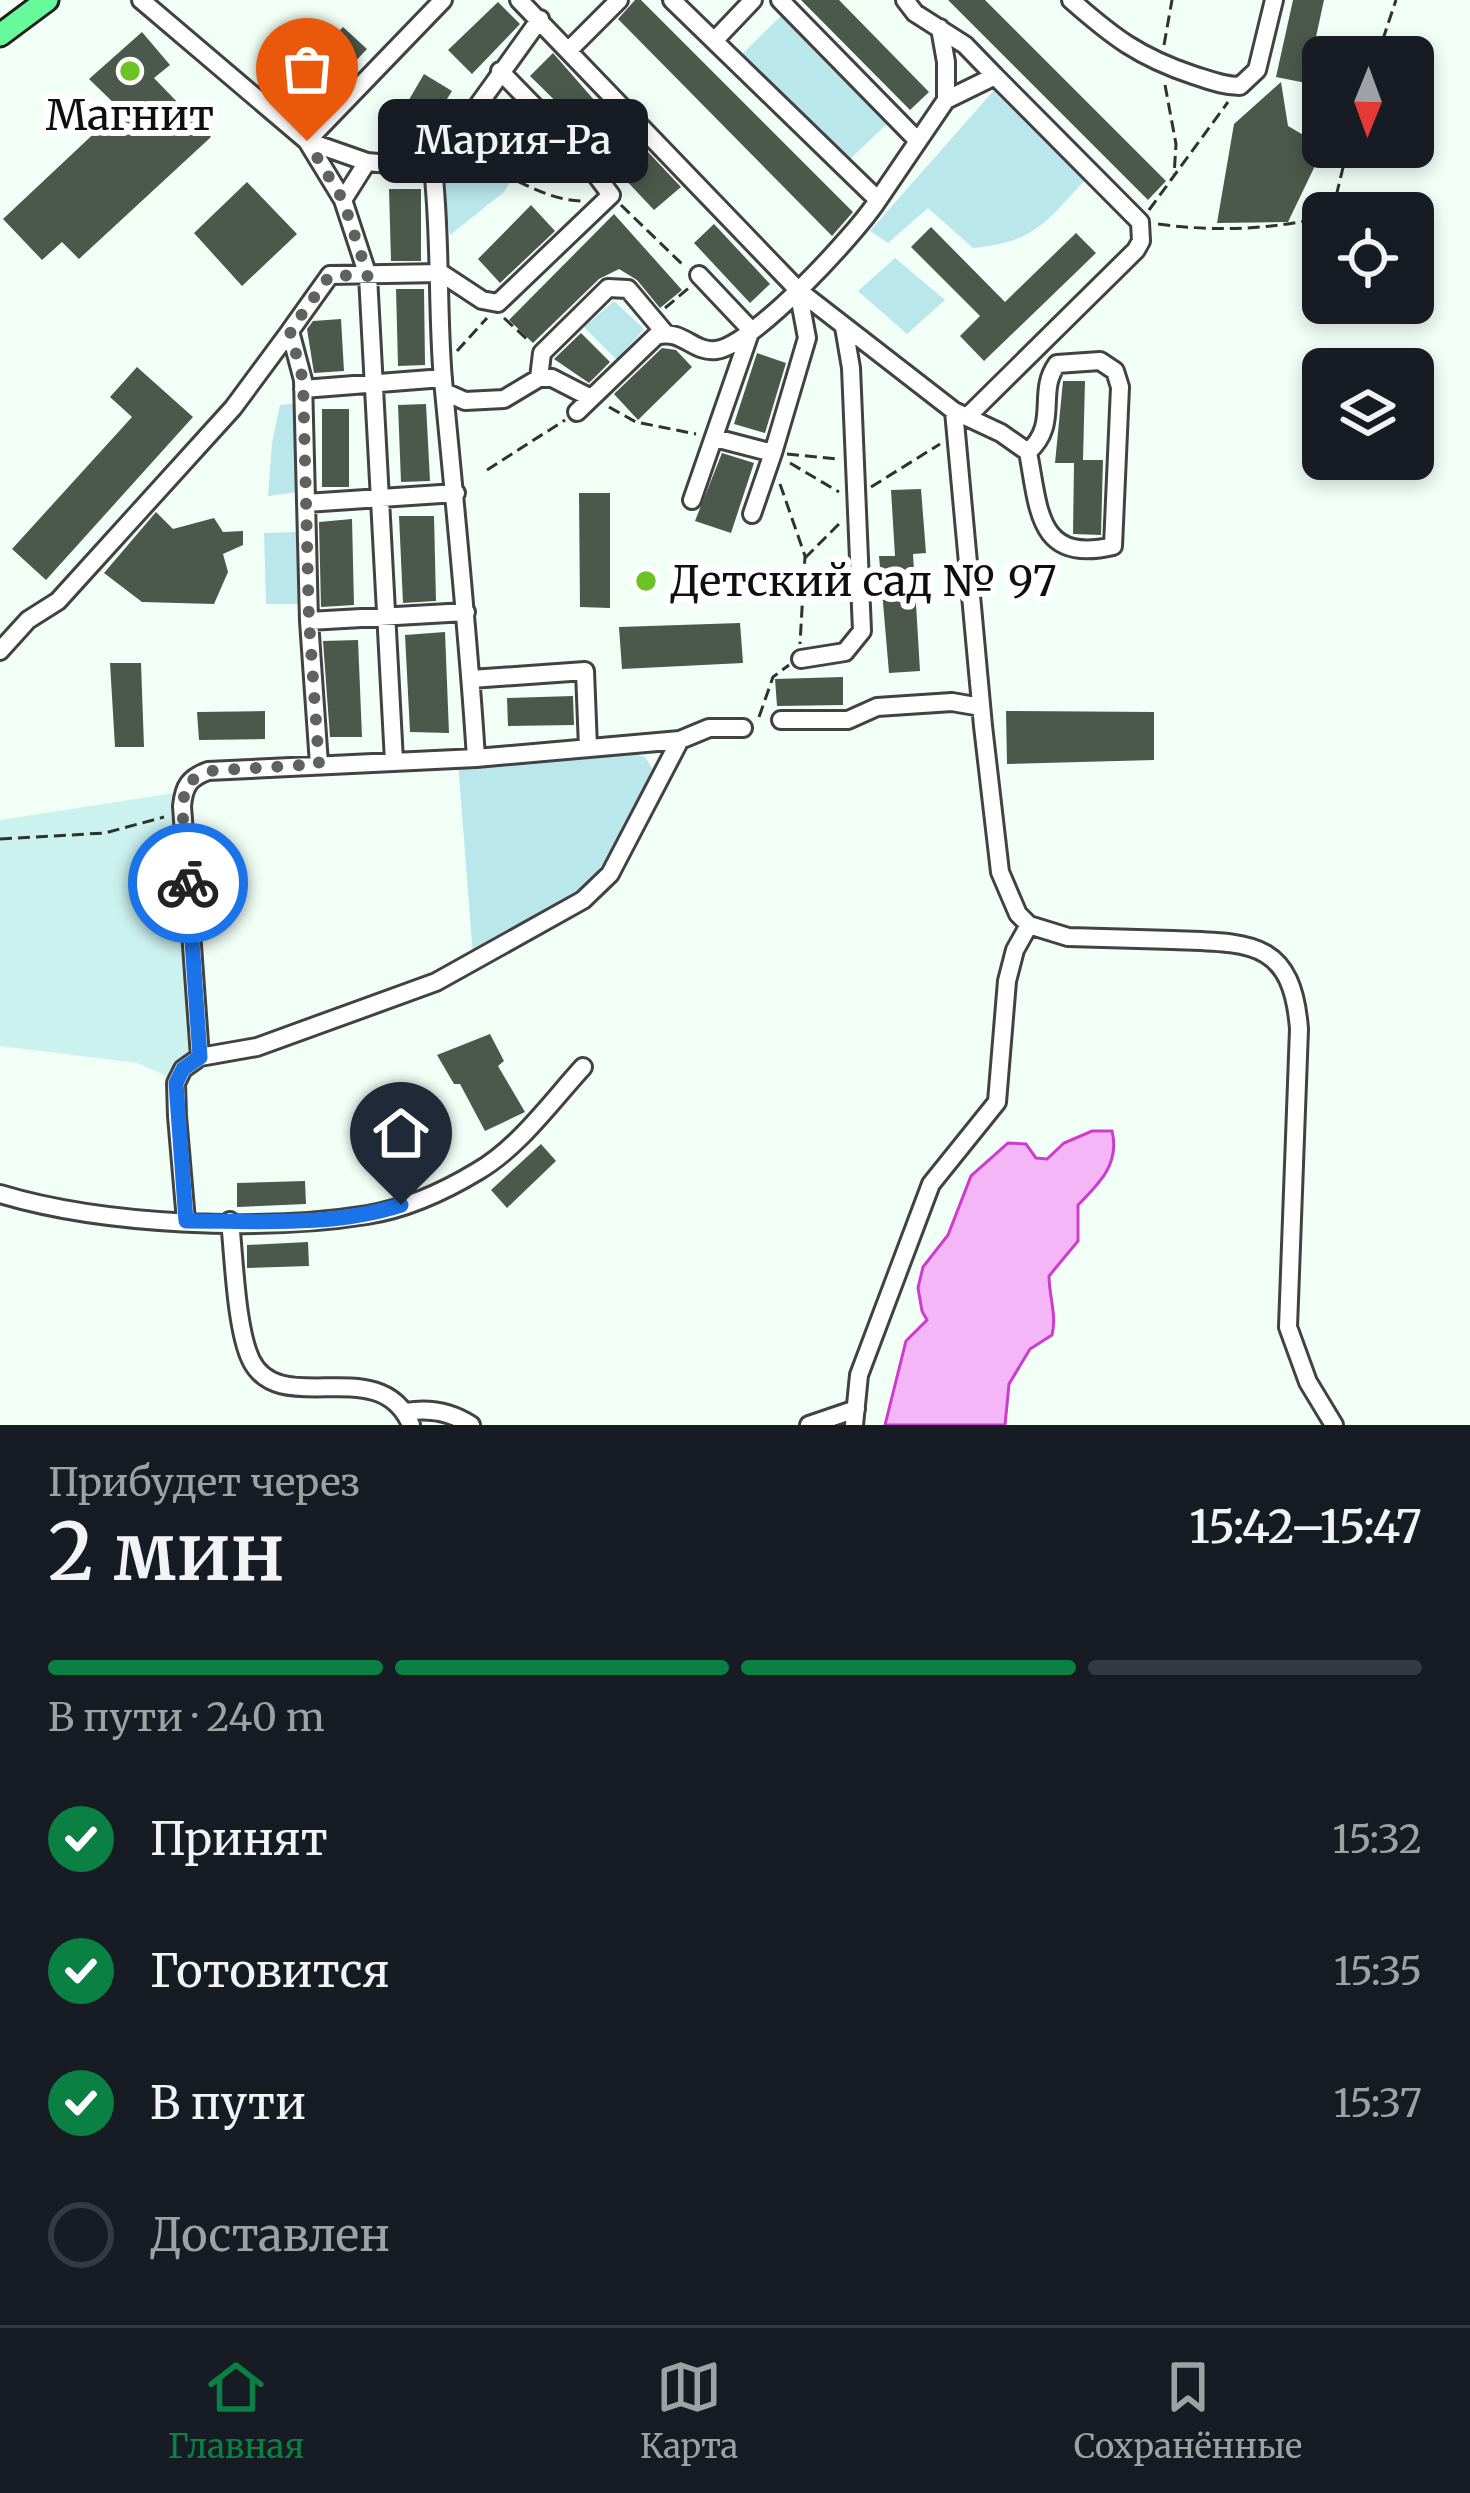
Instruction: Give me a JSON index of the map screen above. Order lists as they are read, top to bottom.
{
  "places": ["Магнит", "Мария-Ра", "Детский сад № 97"],
  "north": "bottom",
  "page": {
    "bubble": "Мария-Ра",
    "heading": ["2 мин", "Прибудет через", "15:42–15:47"],
    "bar": "В пути · 240 m",
    "list": [
      ["Принят", "15:32"],
      ["Готовится", "15:35"],
      ["В пути", "15:37"],
      "Доставлен"
    ],
    "tabs": ["Главная", "Карта", "Сохранённые"]
  }
}
